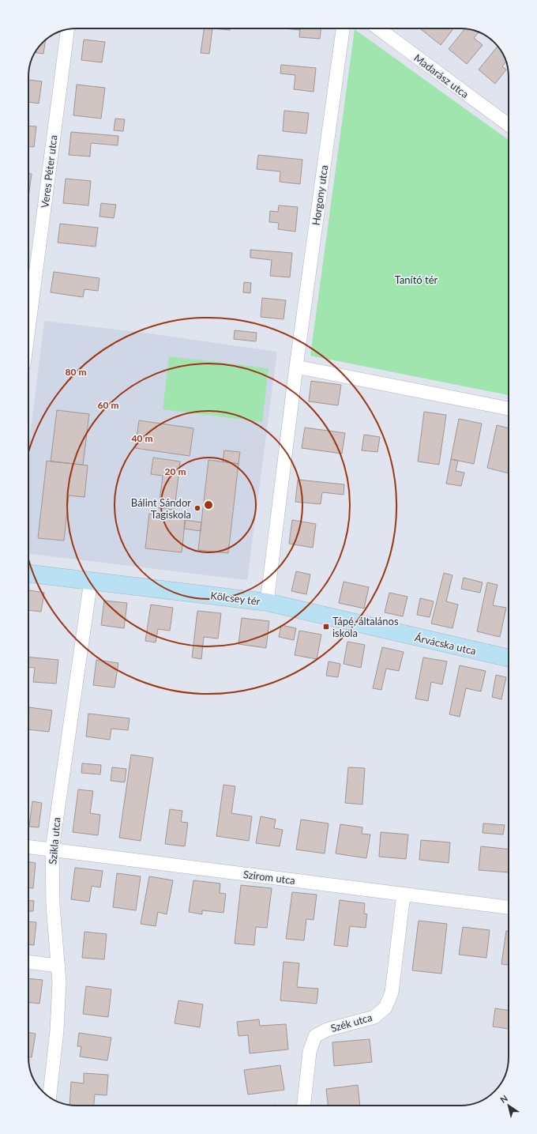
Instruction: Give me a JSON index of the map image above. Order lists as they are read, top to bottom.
{
  "streets": {
    "street": [
      "Madarász utca",
      "Veres Péter utca",
      "Horgony utca",
      "Kölcsey tér",
      "Árvácska utca",
      "Szikla utca",
      "Szirom utca",
      "Szék utca"
    ]
  },
  "crossings": [
    ["Horgony utca", "Kölcsey tér"],
    ["Kölcsey tér", "Árvácska utca"],
    ["Kölcsey tér", "Szikla utca"],
    ["Szikla utca", "Szirom utca"],
    ["Szirom utca", "Szék utca"]
  ],
  "parks": ["Tanító tér"],
  "places": {
    "other": ["Bálint Sándor Tagiskola"],
    "transit": ["Tápé, általános iskola"]
  },
  "north": "top left",
  "rings": [
    "80 m",
    "60 m",
    "40 m",
    "20 m"
  ]
}
